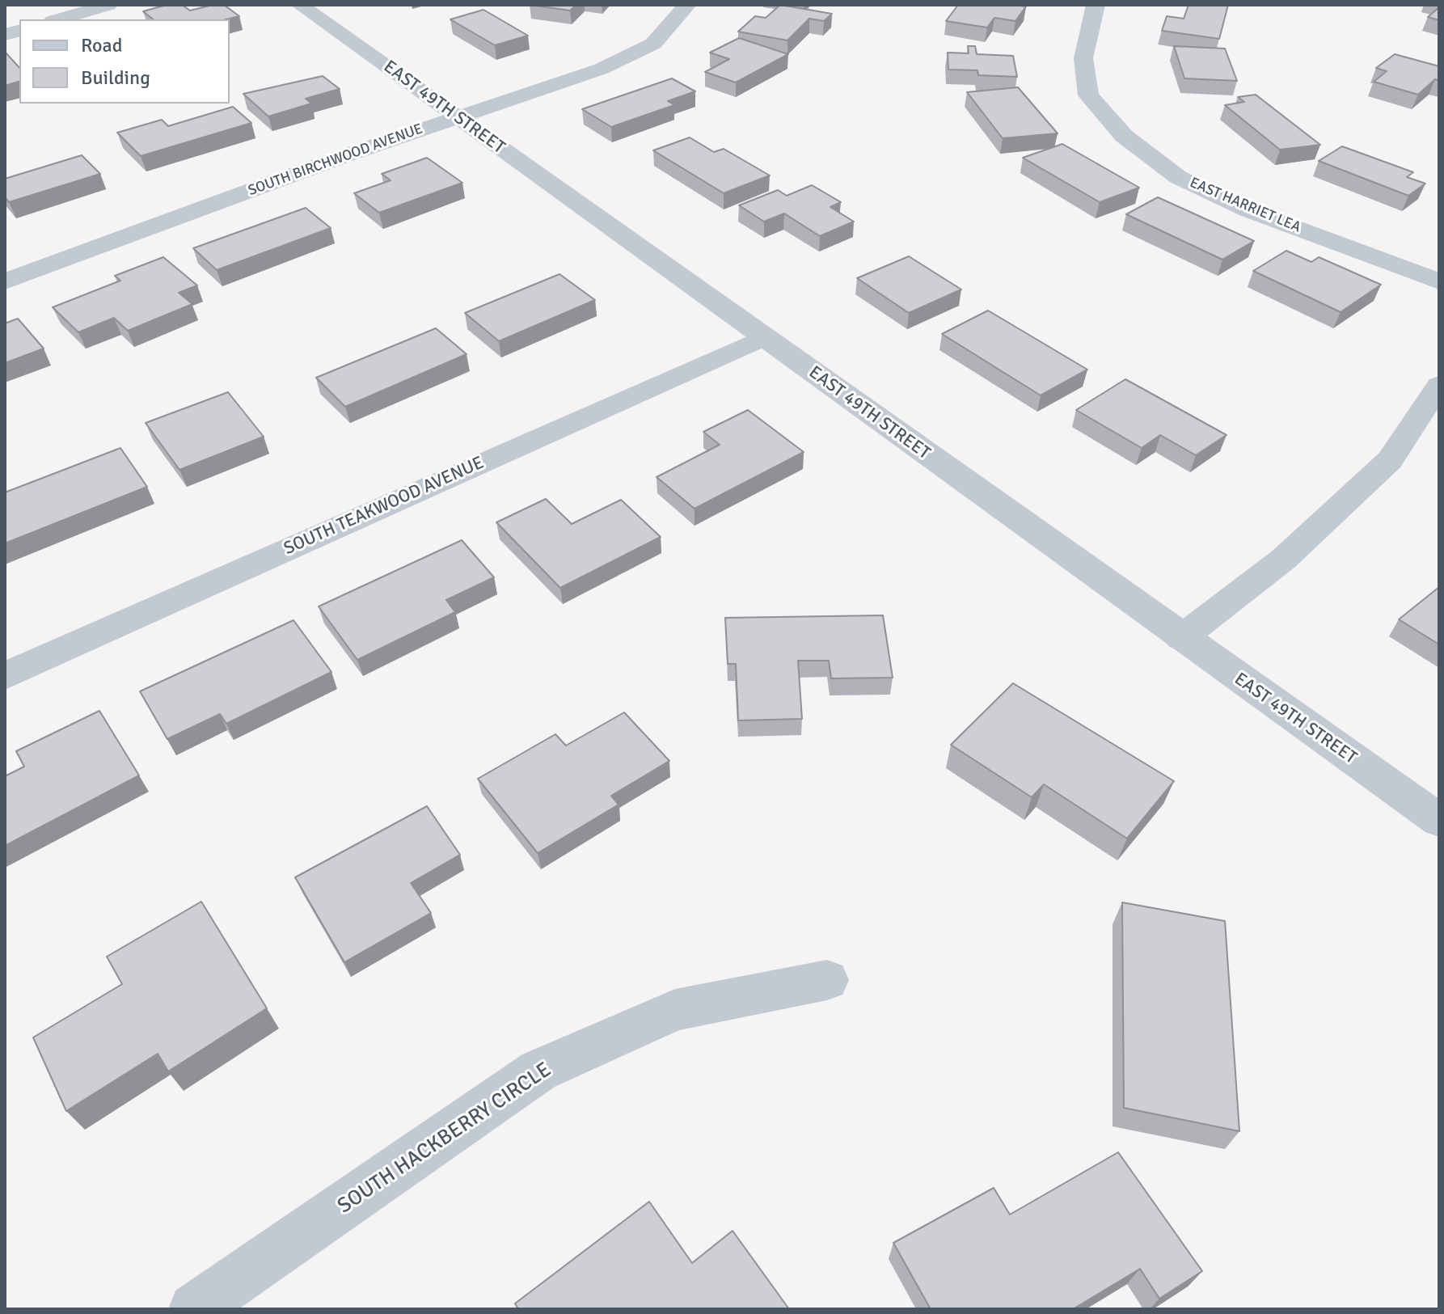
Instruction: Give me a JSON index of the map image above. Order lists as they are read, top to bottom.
{
  "streets": {
    "street": [
      "EAST 49TH STREET",
      "SOUTH BIRCHWOOD AVENUE",
      "EAST HARRIET LEA",
      "SOUTH TEAKWOOD AVENUE",
      "SOUTH HACKBERRY CIRCLE"
    ]
  },
  "crossings": [
    ["EAST 49TH STREET", "SOUTH BIRCHWOOD AVENUE"],
    ["EAST 49TH STREET", "SOUTH TEAKWOOD AVENUE"]
  ],
  "legend": ["Road", "Building"]
}
